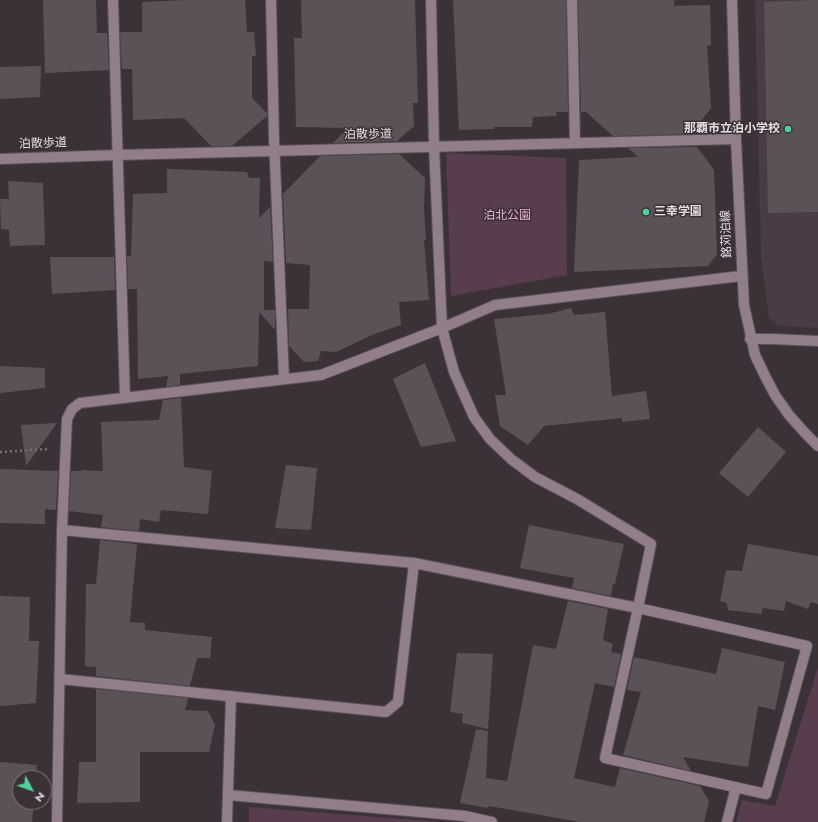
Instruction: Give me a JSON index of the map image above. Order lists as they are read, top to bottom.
{
  "streets": {
    "street": ["泊散歩道", "銘苅泊線"]
  },
  "crossings": [
    ["泊散歩道", "銘苅泊線"]
  ],
  "parks": ["泊北公園"],
  "places": ["那覇市立泊小学校", "三幸学園"],
  "north": "bottom right"
}
